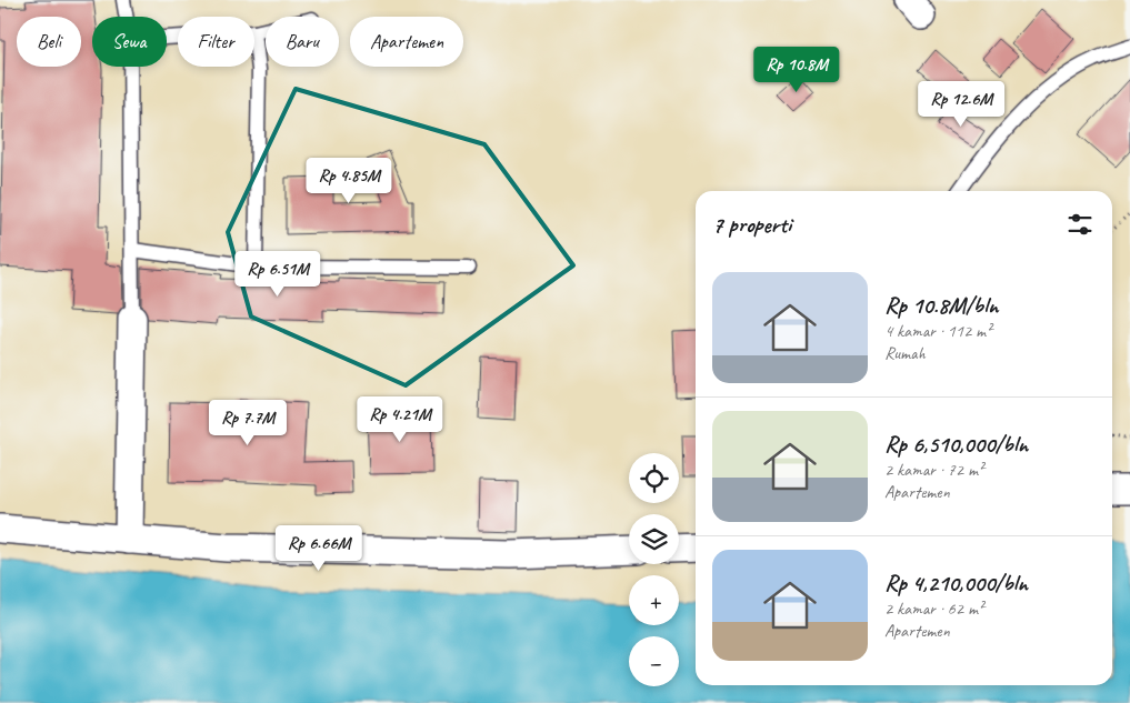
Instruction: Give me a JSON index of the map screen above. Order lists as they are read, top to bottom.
{
  "page": {
    "chip": [
      "Beli",
      "Sewa",
      "Filter",
      "Baru",
      "Apartemen"
    ],
    "price": [
      "Rp 10.8M",
      "Rp 12.6M",
      "Rp 4.85M",
      "Rp 6.51M",
      "Rp 4.21M",
      "Rp 7.7M",
      "Rp 6.66M"
    ],
    "heading": "7 properti",
    "list": [
      {
        "name": "Rp 10.8M/bln",
        "note": "4 kamar · 112 m² · Rumah"
      },
      {
        "name": "Rp 6,510,000/bln",
        "note": "2 kamar · 72 m² · Apartemen"
      },
      {
        "name": "Rp 4,210,000/bln",
        "note": "2 kamar · 62 m² · Apartemen"
      }
    ],
    "map_buttons": ["+", "−"]
  }
}
